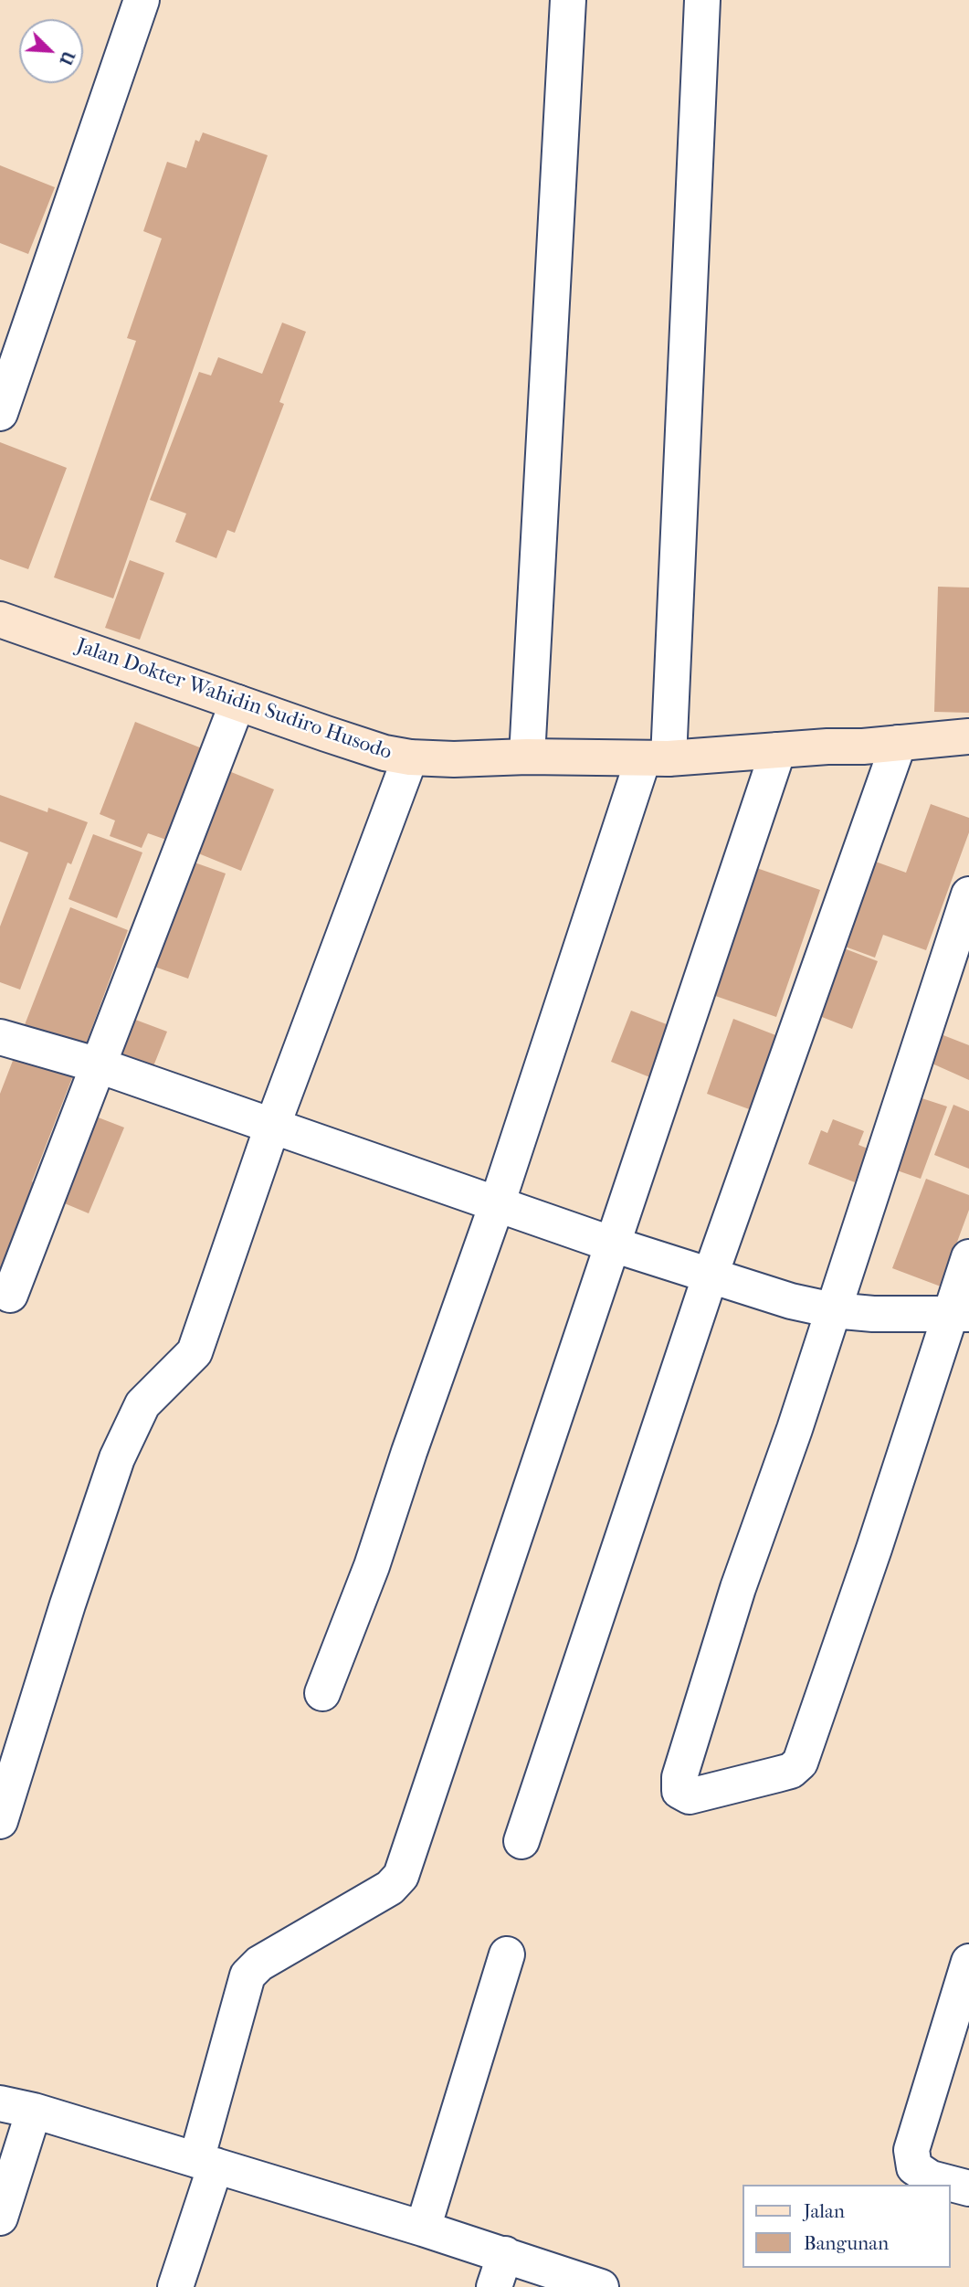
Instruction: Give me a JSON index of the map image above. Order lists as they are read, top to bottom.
{
  "streets": {
    "main road": ["Jalan Dokter Wahidin Sudiro Husodo"]
  },
  "legend": ["Jalan", "Bangunan"],
  "north": "bottom right"
}
